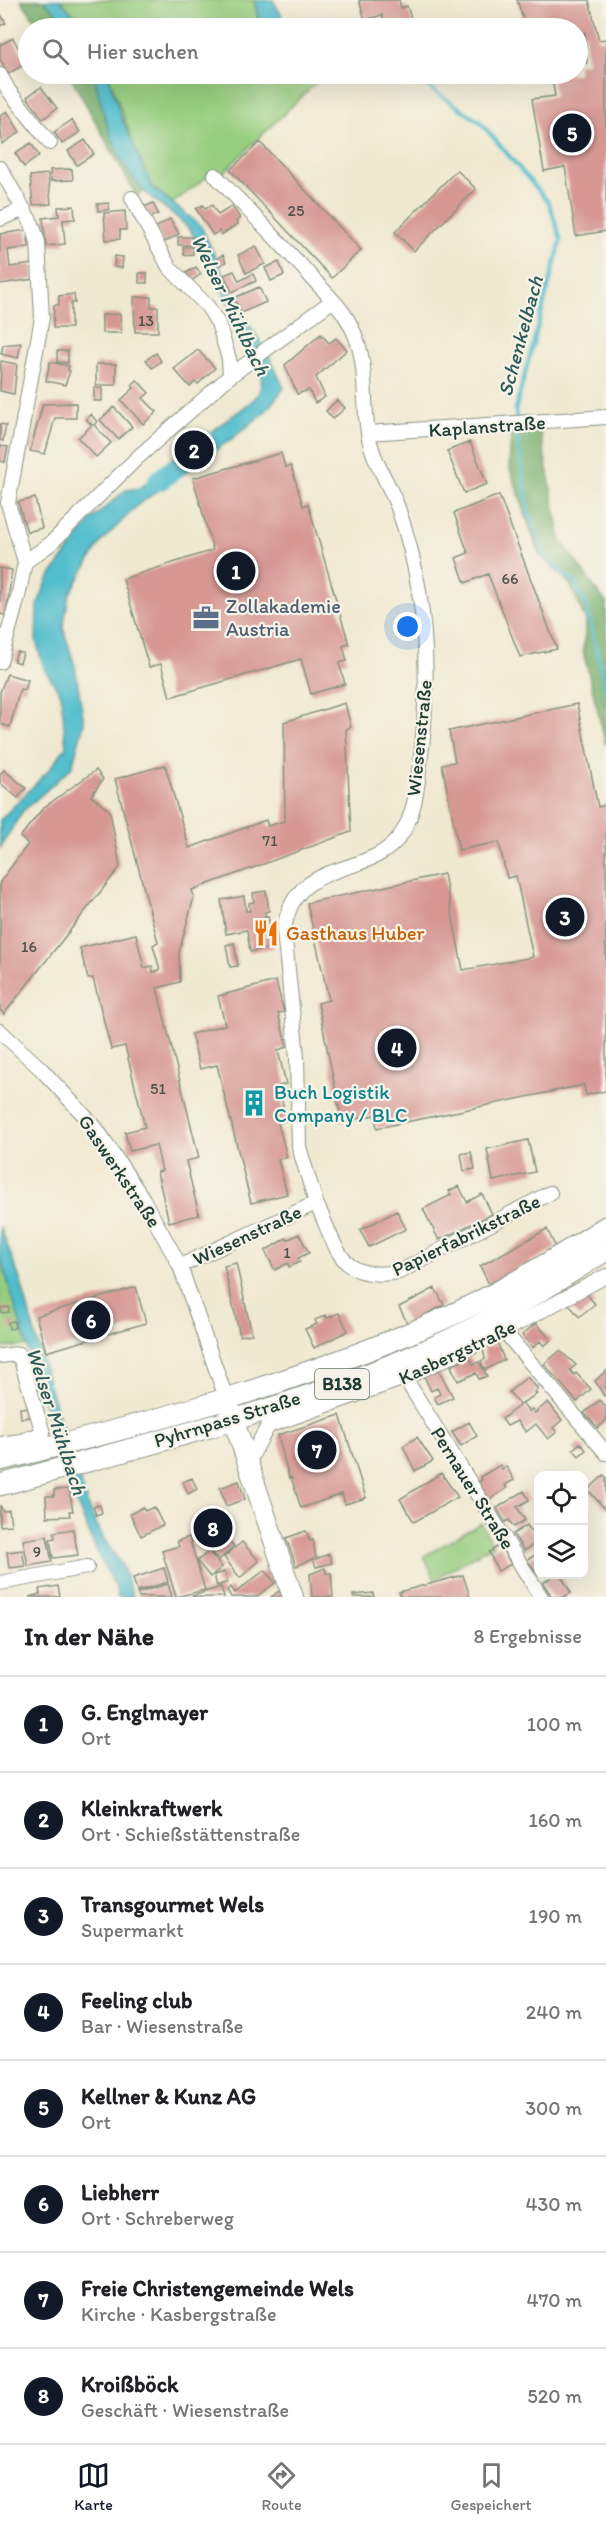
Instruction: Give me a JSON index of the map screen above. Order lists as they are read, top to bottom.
{
  "streets": {
    "main road": ["B138", "Pyhrnpass Straße"],
    "street": [
      "Kaplanstraße",
      "Wiesenstraße",
      "Gaswerkstraße",
      "Papierfabrikstraße",
      "Kasbergstraße",
      "Pernauer Straße"
    ]
  },
  "crossings": [
    ["Kaplanstraße", "Wiesenstraße"],
    ["Wiesenstraße", "Gaswerkstraße"],
    ["Wiesenstraße", "Papierfabrikstraße"],
    ["Wiesenstraße", "Kasbergstraße"],
    ["Wiesenstraße", "Pyhrnpass Straße"],
    ["Kasbergstraße", "Pyhrnpass Straße"],
    ["Kasbergstraße", "Pernauer Straße"]
  ],
  "water": ["Welser Mühlbach", "Schenkelbach"],
  "places": {
    "office": ["Zollakademie Austria"],
    "restaurant": ["Gasthaus Huber"],
    "building": ["Buch Logistik Company / BLC"]
  },
  "house_numbers": [
    "25",
    "13",
    "66",
    "71",
    "16",
    "51",
    "1",
    "9"
  ],
  "page": {
    "search": "Hier suchen",
    "pins": [
      "5",
      "2",
      "1",
      "3",
      "4",
      "6",
      "7",
      "8"
    ],
    "heading": ["In der Nähe", "8 Ergebnisse"],
    "list": [
      {
        "mark": "1",
        "name": "G. Englmayer",
        "note": "Ort",
        "value": "100 m"
      },
      {
        "mark": "2",
        "name": "Kleinkraftwerk",
        "note": "Ort · Schießstättenstraße",
        "value": "160 m"
      },
      {
        "mark": "3",
        "name": "Transgourmet Wels",
        "note": "Supermarkt",
        "value": "190 m"
      },
      {
        "mark": "4",
        "name": "Feeling club",
        "note": "Bar · Wiesenstraße",
        "value": "240 m"
      },
      {
        "mark": "5",
        "name": "Kellner & Kunz AG",
        "note": "Ort",
        "value": "300 m"
      },
      {
        "mark": "6",
        "name": "Liebherr",
        "note": "Ort · Schreberweg",
        "value": "430 m"
      },
      {
        "mark": "7",
        "name": "Freie Christengemeinde Wels",
        "note": "Kirche · Kasbergstraße",
        "value": "470 m"
      },
      {
        "mark": "8",
        "name": "Kroißböck",
        "note": "Geschäft · Wiesenstraße",
        "value": "520 m"
      }
    ],
    "nav": ["Karte", "Route", "Gespeichert"]
  }
}
